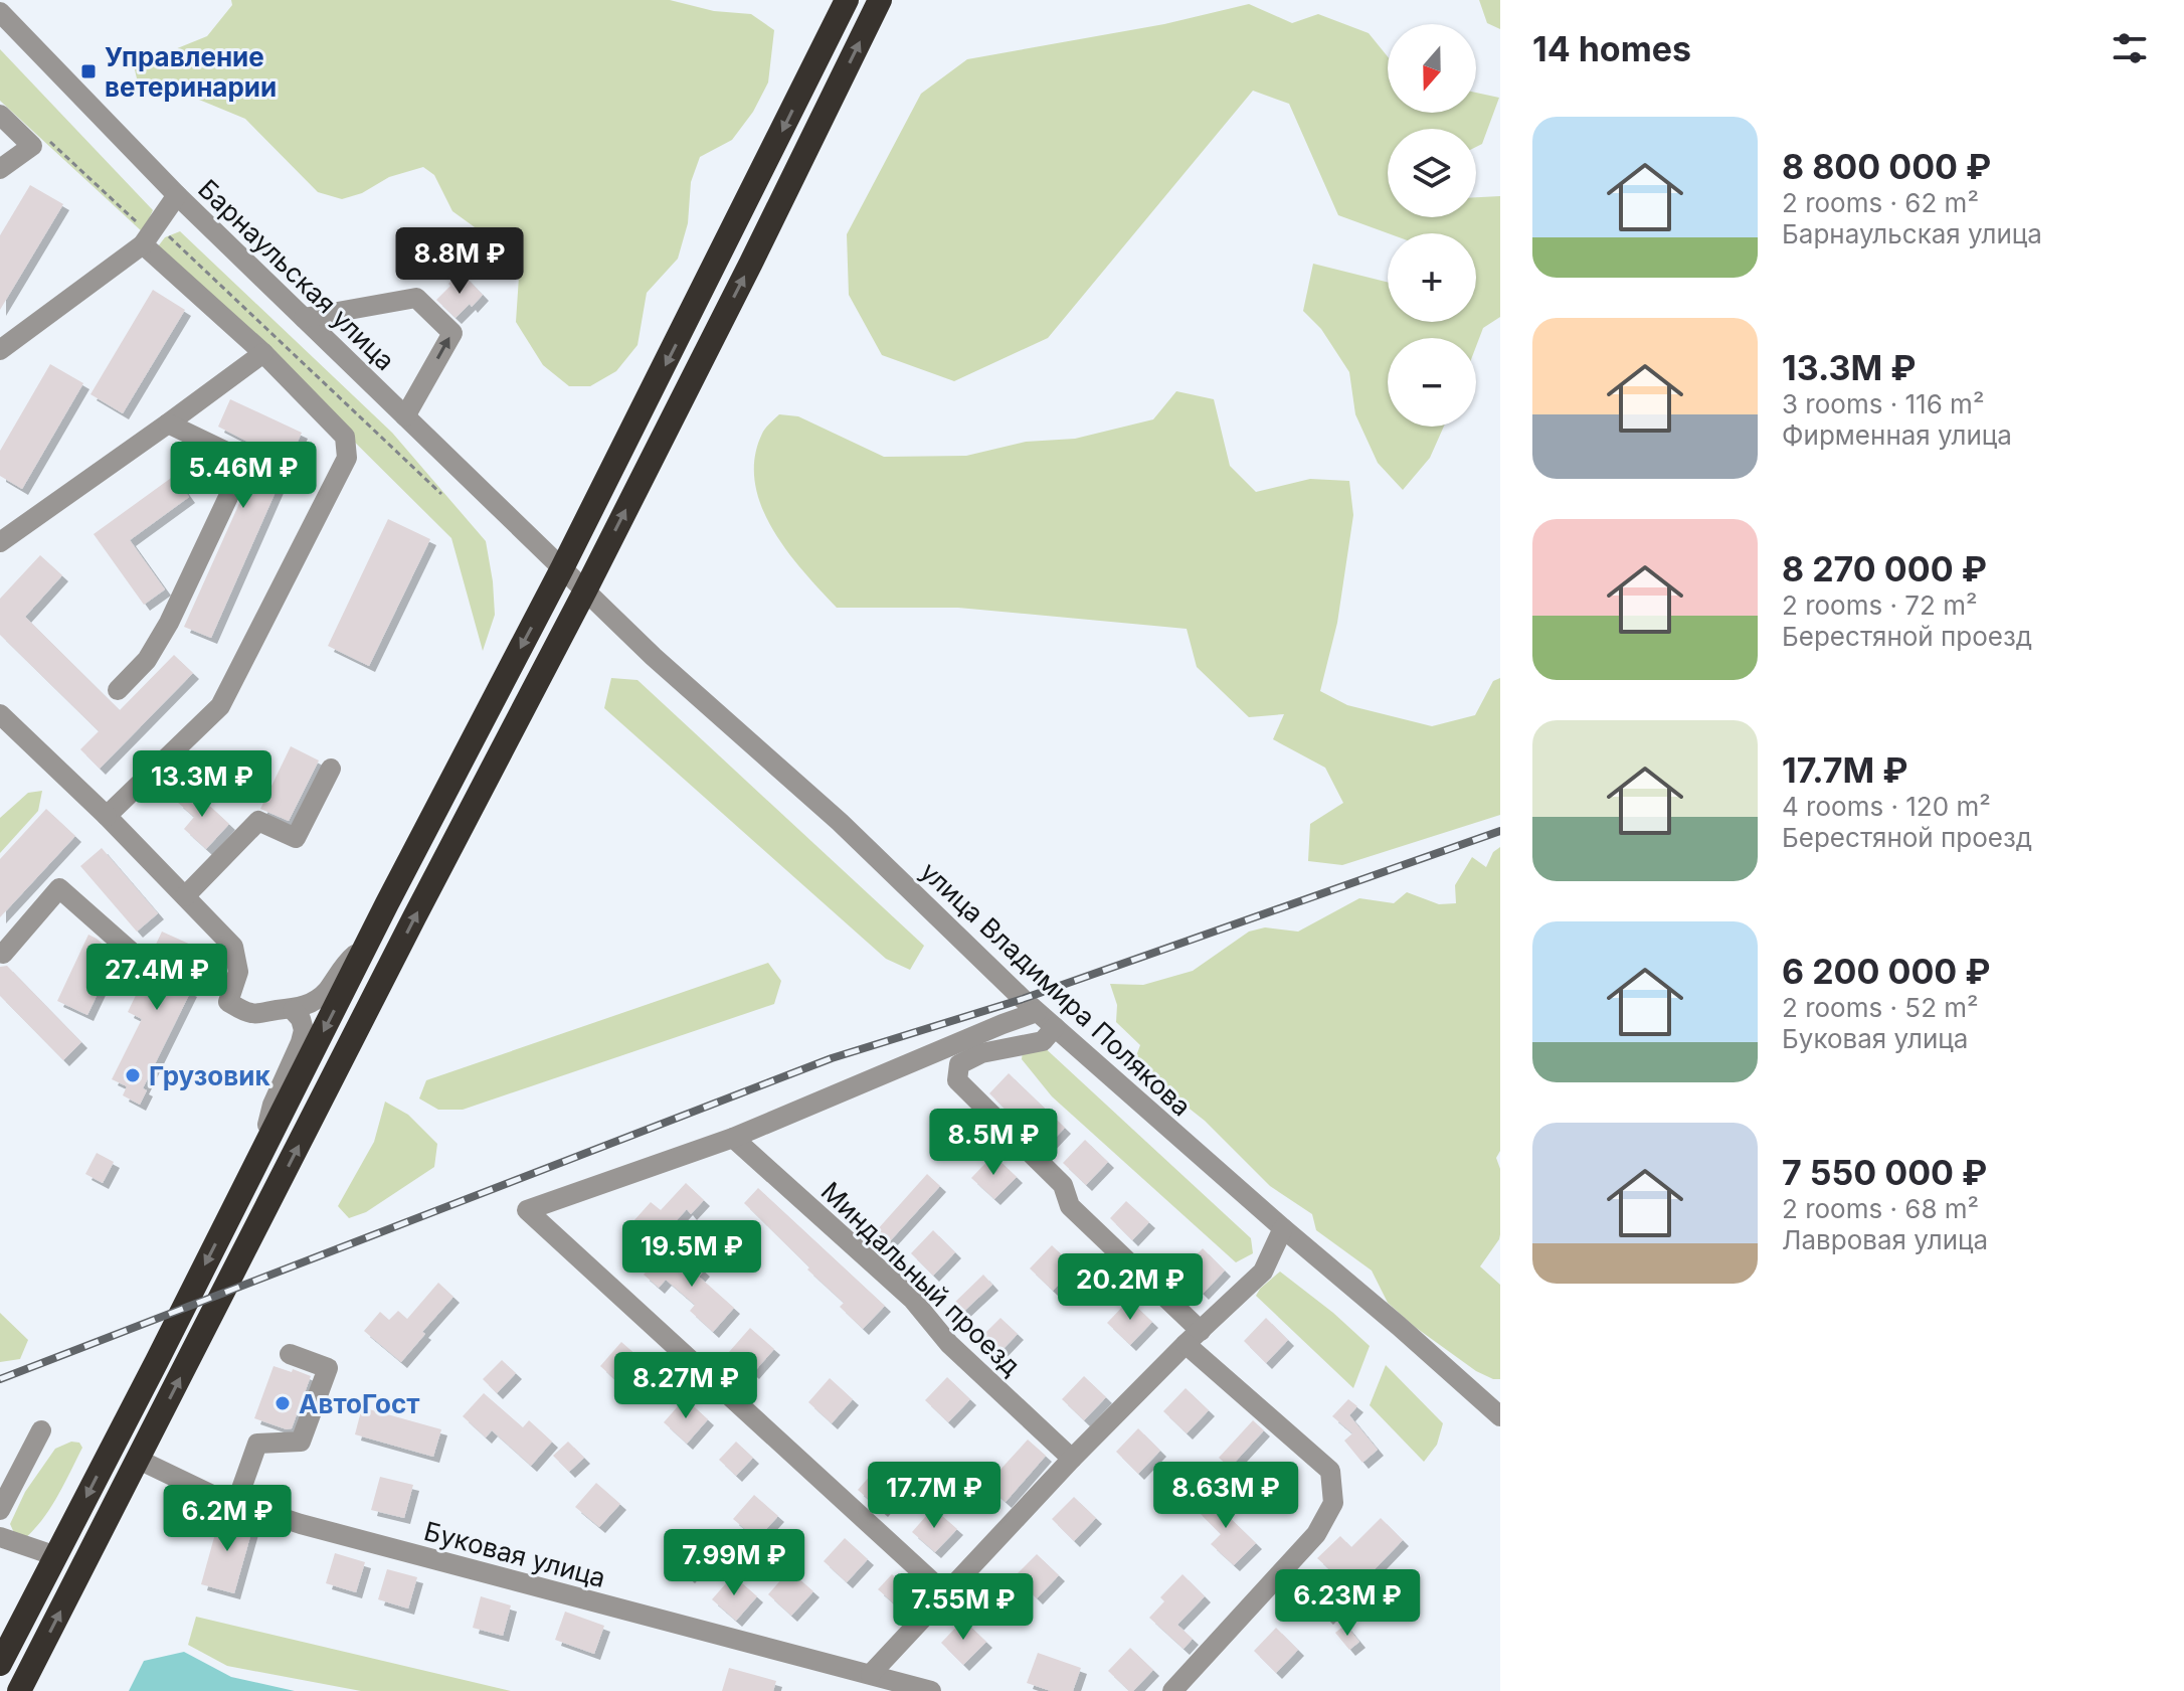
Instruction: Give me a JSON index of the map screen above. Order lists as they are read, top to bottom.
{
  "streets": {
    "street": [
      "Барнаульская улица",
      "улица Владимира Полякова",
      "Миндальный проезд",
      "Буковая улица"
    ]
  },
  "crossings": [
    ["Барнаульская улица", "улица Владимира Полякова"]
  ],
  "places": {
    "transit": ["Управление ветеринарии"],
    "other": ["Грузовик", "АвтоГост"]
  },
  "north": "bottom",
  "page": {
    "heading": "14 homes",
    "map_buttons": ["+", "−"],
    "list": [
      {
        "name": "8 800 000 ₽",
        "note": "2 rooms · 62 m² · Барнаульская улица"
      },
      {
        "name": "13.3M ₽",
        "note": "3 rooms · 116 m² · Фирменная улица"
      },
      {
        "name": "8 270 000 ₽",
        "note": "2 rooms · 72 m² · Берестяной проезд"
      },
      {
        "name": "17.7M ₽",
        "note": "4 rooms · 120 m² · Берестяной проезд"
      },
      {
        "name": "6 200 000 ₽",
        "note": "2 rooms · 52 m² · Буковая улица"
      },
      {
        "name": "7 550 000 ₽",
        "note": "2 rooms · 68 m² · Лавровая улица"
      }
    ],
    "price": [
      "8.8M ₽",
      "5.46M ₽",
      "13.3M ₽",
      "27.4M ₽",
      "8.5M ₽",
      "19.5M ₽",
      "20.2M ₽",
      "8.27M ₽",
      "17.7M ₽",
      "8.63M ₽",
      "6.2M ₽",
      "7.99M ₽",
      "6.23M ₽",
      "7.55M ₽"
    ]
  }
}
